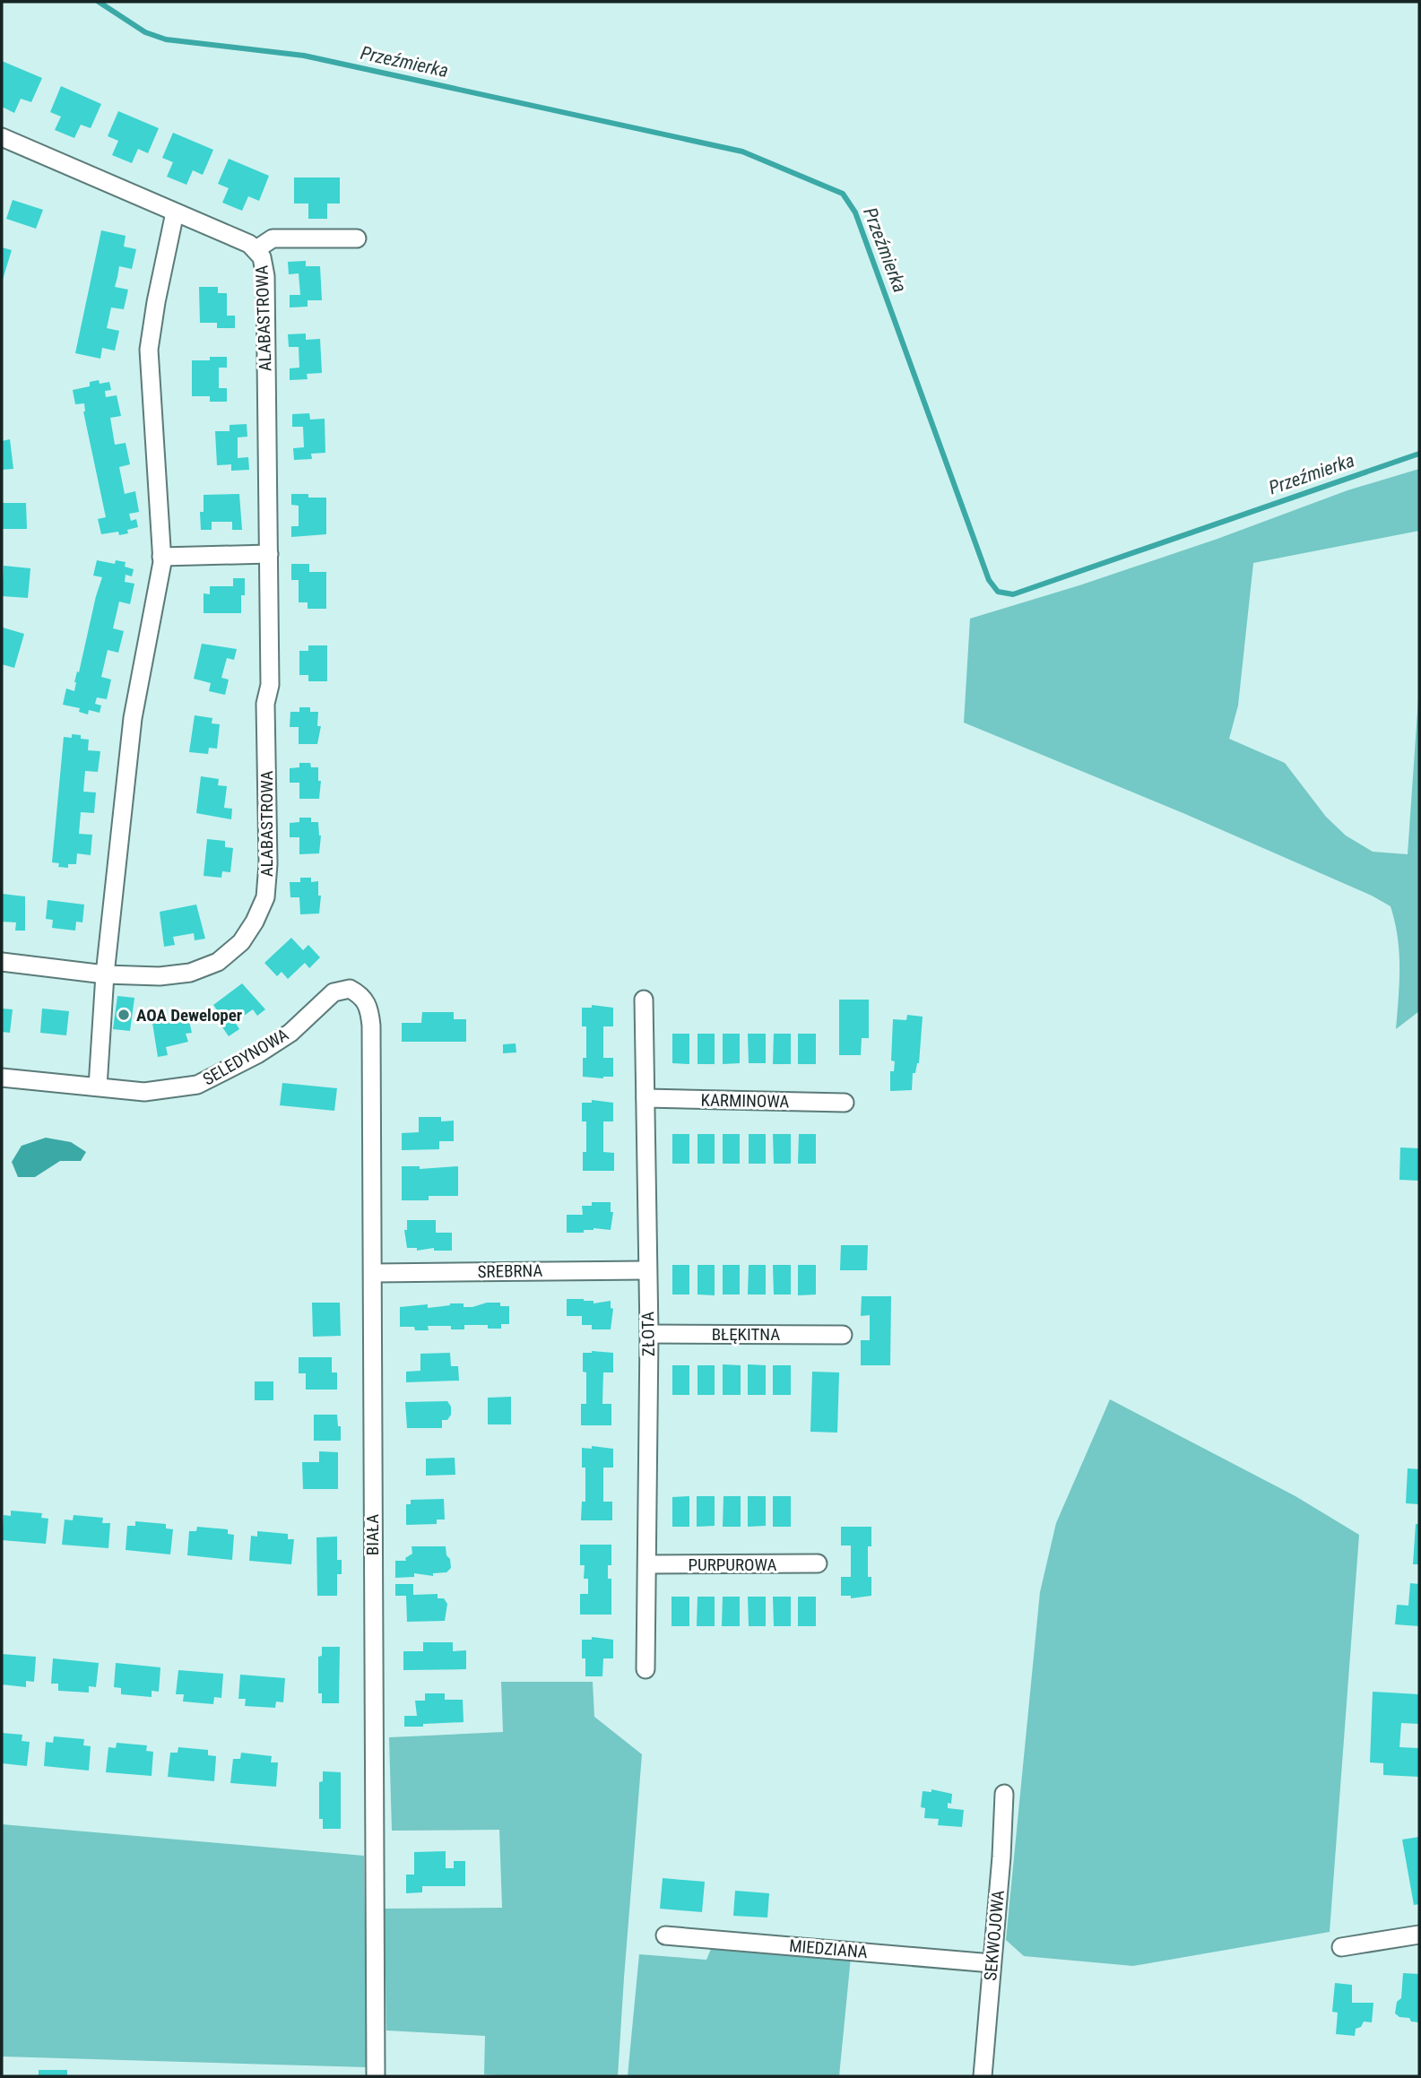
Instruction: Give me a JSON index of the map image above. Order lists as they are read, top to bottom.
{
  "streets": {
    "street": [
      "ALABASTROWA",
      "SELEDYNOWA",
      "KARMINOWA",
      "SREBRNA",
      "ZŁOTA",
      "BŁĘKITNA",
      "BIAŁA",
      "PURPUROWA",
      "SEKWOJOWA",
      "MIEDZIANA"
    ]
  },
  "crossings": [
    ["SELEDYNOWA", "BIAŁA"],
    ["KARMINOWA", "ZŁOTA"],
    ["SREBRNA", "ZŁOTA"],
    ["SREBRNA", "BIAŁA"],
    ["ZŁOTA", "BŁĘKITNA"],
    ["ZŁOTA", "PURPUROWA"],
    ["SEKWOJOWA", "MIEDZIANA"]
  ],
  "water": ["Przeźmierka"],
  "places": ["AOA Deweloper"]
}
